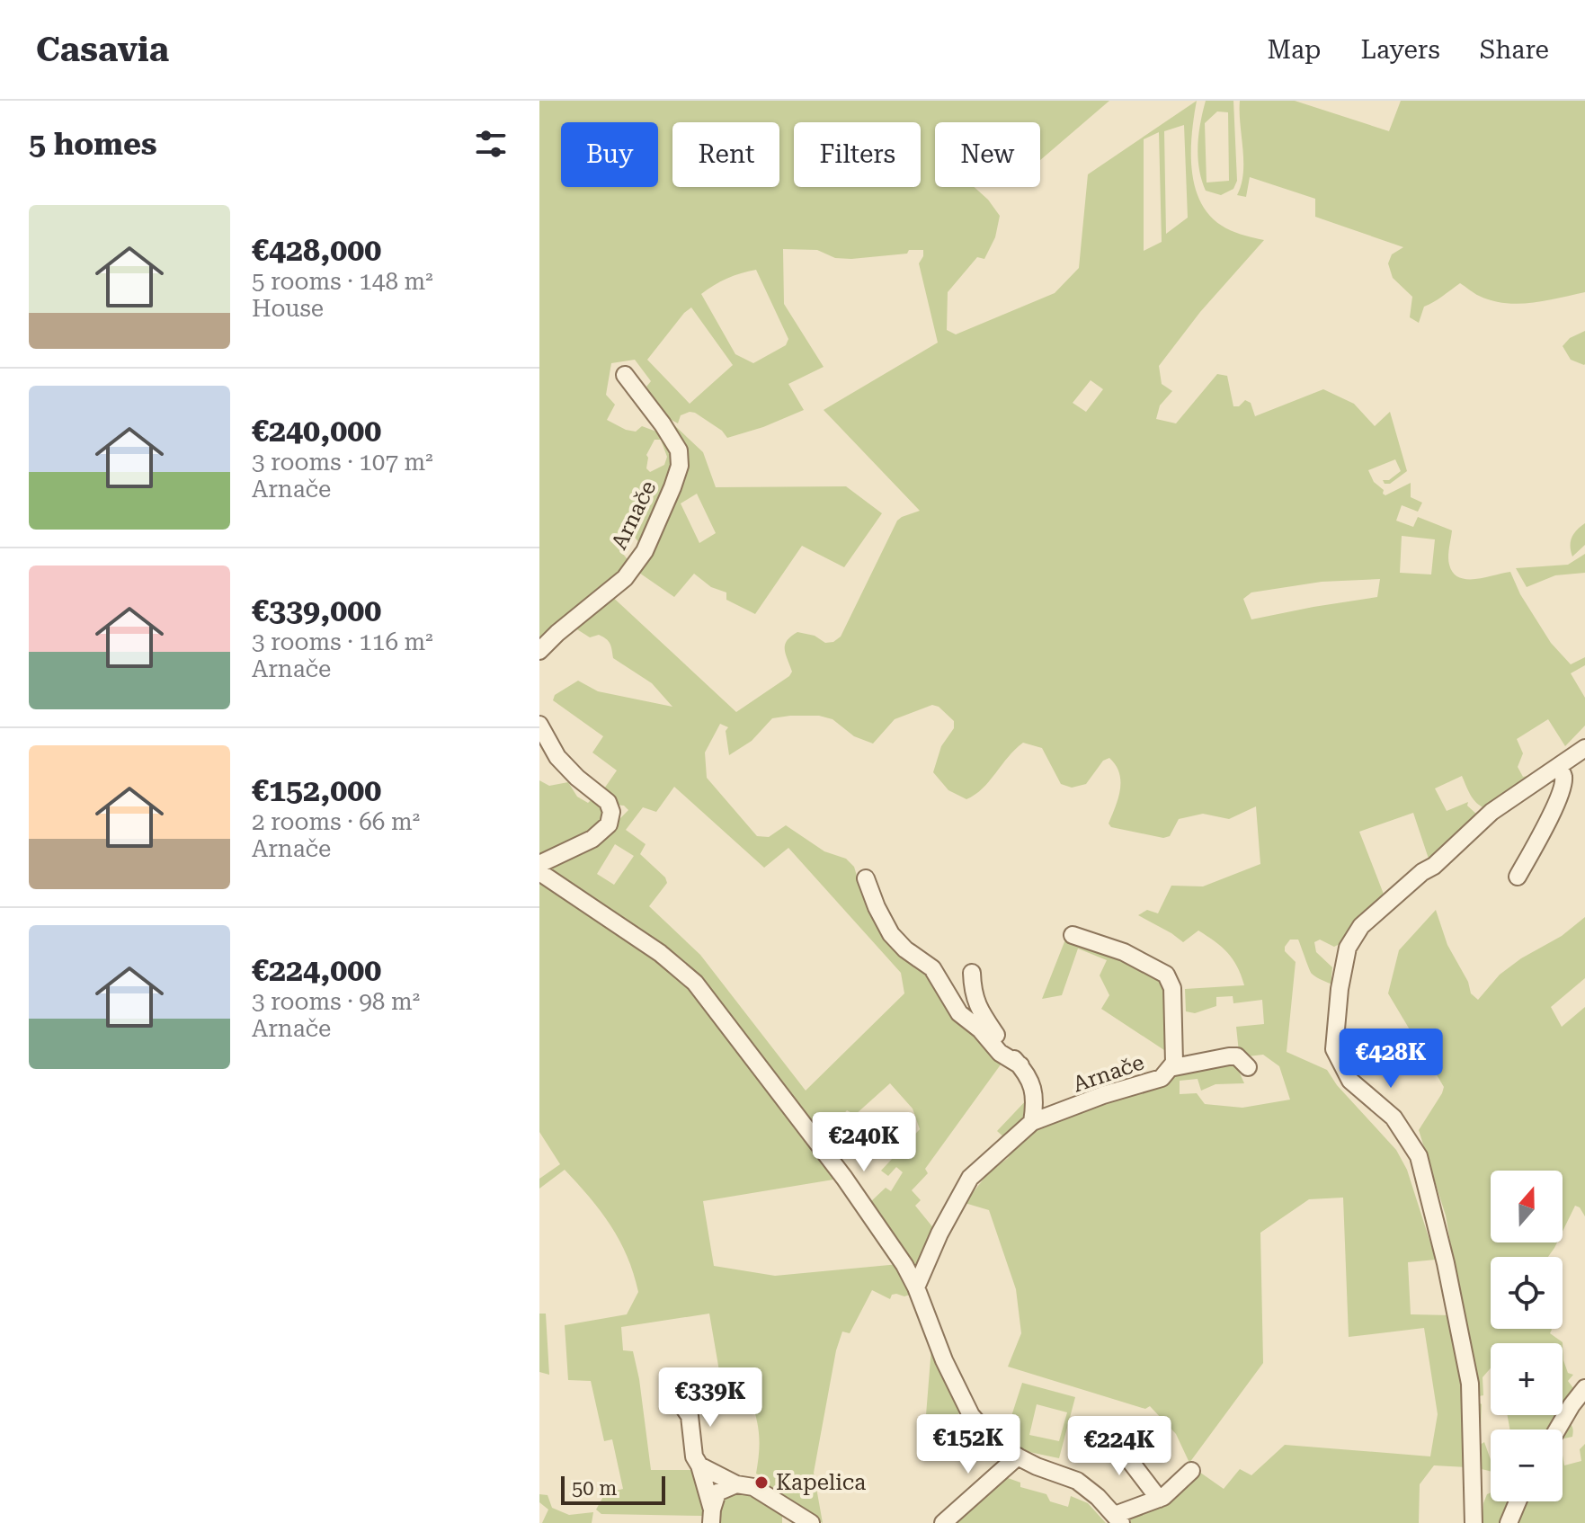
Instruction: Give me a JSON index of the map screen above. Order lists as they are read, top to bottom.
{
  "streets": {
    "street": ["Arnače"]
  },
  "places": ["Kapelica"],
  "scale_bar": "50 m",
  "north": "top",
  "page": {
    "header": "Casavia",
    "nav": ["Map", "Layers", "Share"],
    "heading": "5 homes",
    "chip": [
      "Buy",
      "Rent",
      "Filters",
      "New"
    ],
    "list": [
      {
        "name": "€428,000",
        "note": "5 rooms · 148 m² · House"
      },
      {
        "name": "€240,000",
        "note": "3 rooms · 107 m² · Arnače"
      },
      {
        "name": "€339,000",
        "note": "3 rooms · 116 m² · Arnače"
      },
      {
        "name": "€152,000",
        "note": "2 rooms · 66 m² · Arnače"
      },
      {
        "name": "€224,000",
        "note": "3 rooms · 98 m² · Arnače"
      }
    ],
    "price": [
      "€428K",
      "€240K",
      "€339K",
      "€152K",
      "€224K"
    ],
    "map_buttons": ["+", "−"],
    "scale": "50 m"
  }
}
